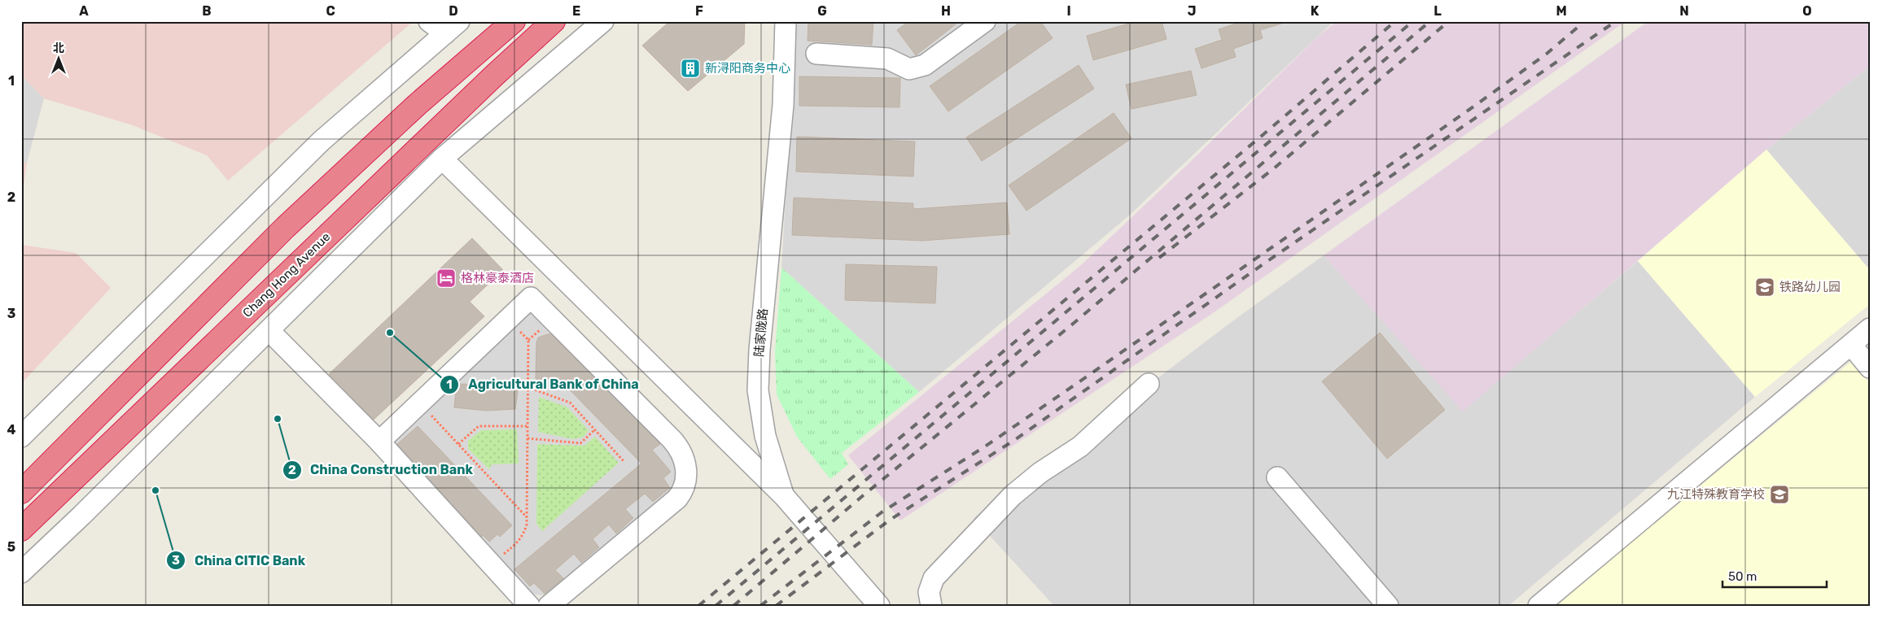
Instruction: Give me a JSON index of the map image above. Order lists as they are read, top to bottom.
{
  "streets": {
    "highway": ["Chang Hong Avenue"],
    "street": ["陆家陇路"]
  },
  "places": {
    "building": ["新浔阳商务中心"],
    "hotel": ["格林豪泰酒店"],
    "school or university": ["铁路幼儿园", "九江特殊教育学校"],
    "other": ["Agricultural Bank of China", "China Construction Bank", "China CITIC Bank"]
  },
  "scale_bar": "50 m",
  "north": "top",
  "grid": {
    "columns": [
      "A",
      "B",
      "C",
      "D",
      "E",
      "F",
      "G",
      "H",
      "I",
      "J",
      "K",
      "L",
      "M",
      "N",
      "O"
    ],
    "rows": [
      "1",
      "2",
      "3",
      "4",
      "5"
    ]
  }
}
